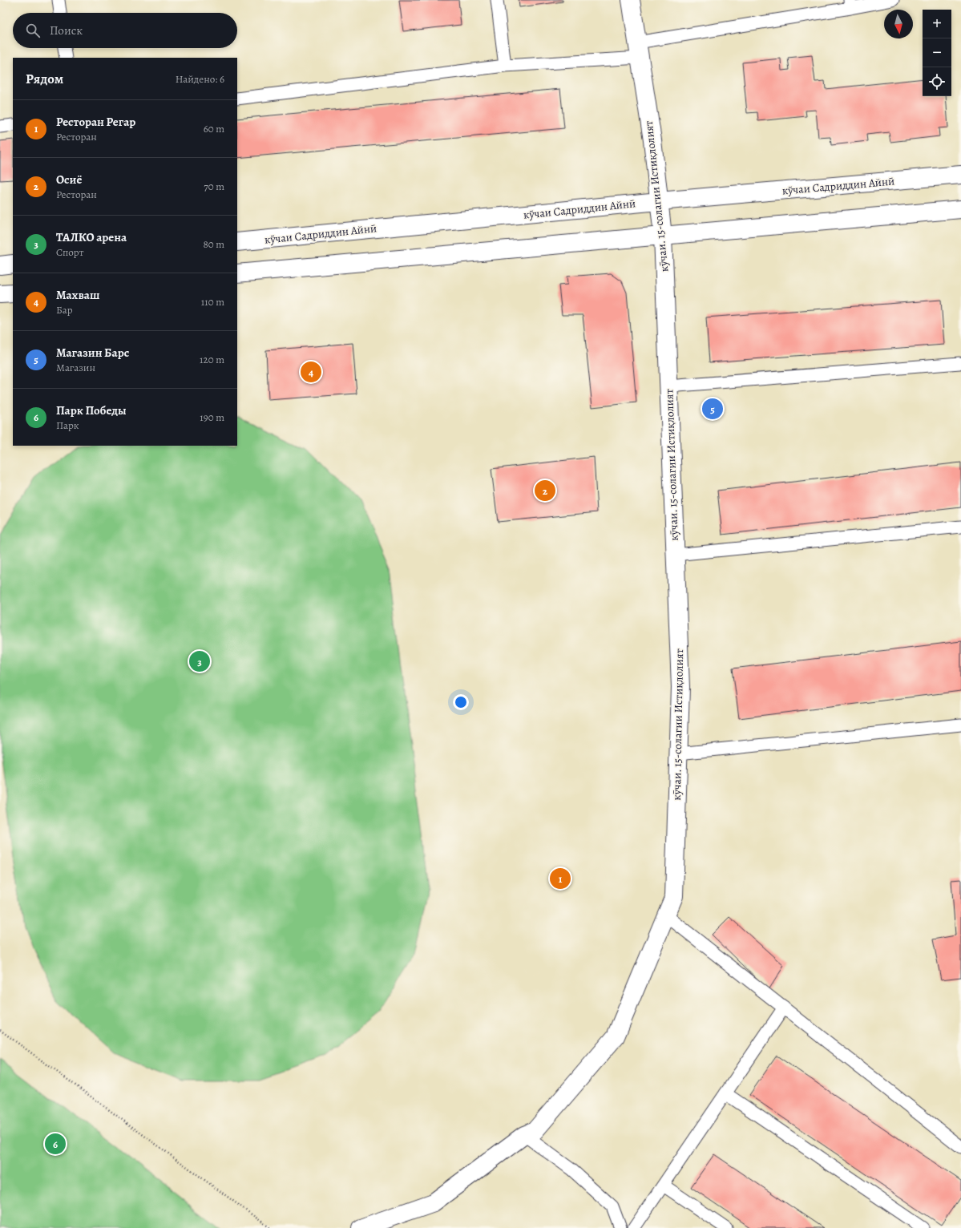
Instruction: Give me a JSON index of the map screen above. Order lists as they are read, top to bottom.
{
  "streets": {
    "street": ["кӯчаи Садриддин Айнӣ", "кӯчаи. 15-солагии Истиқлолият"]
  },
  "crossings": [
    ["кӯчаи Садриддин Айнӣ", "кӯчаи. 15-солагии Истиқлолият"]
  ],
  "north": "bottom",
  "page": {
    "map_buttons": ["+", "−"],
    "search": "Поиск",
    "heading": ["Рядом", "Найдено: 6"],
    "list": [
      {
        "mark": "1",
        "name": "Ресторан Регар",
        "note": "Ресторан",
        "value": "60 m"
      },
      {
        "mark": "2",
        "name": "Осиё",
        "note": "Ресторан",
        "value": "70 m"
      },
      {
        "mark": "3",
        "name": "ТАЛКО арена",
        "note": "Спорт",
        "value": "80 m"
      },
      {
        "mark": "4",
        "name": "Махваш",
        "note": "Бар",
        "value": "110 m"
      },
      {
        "mark": "5",
        "name": "Магазин Барс",
        "note": "Магазин",
        "value": "120 m"
      },
      {
        "mark": "6",
        "name": "Парк Победы",
        "note": "Парк",
        "value": "190 m"
      }
    ],
    "pins": [
      "4",
      "5",
      "2",
      "3",
      "1",
      "6"
    ]
  }
}
